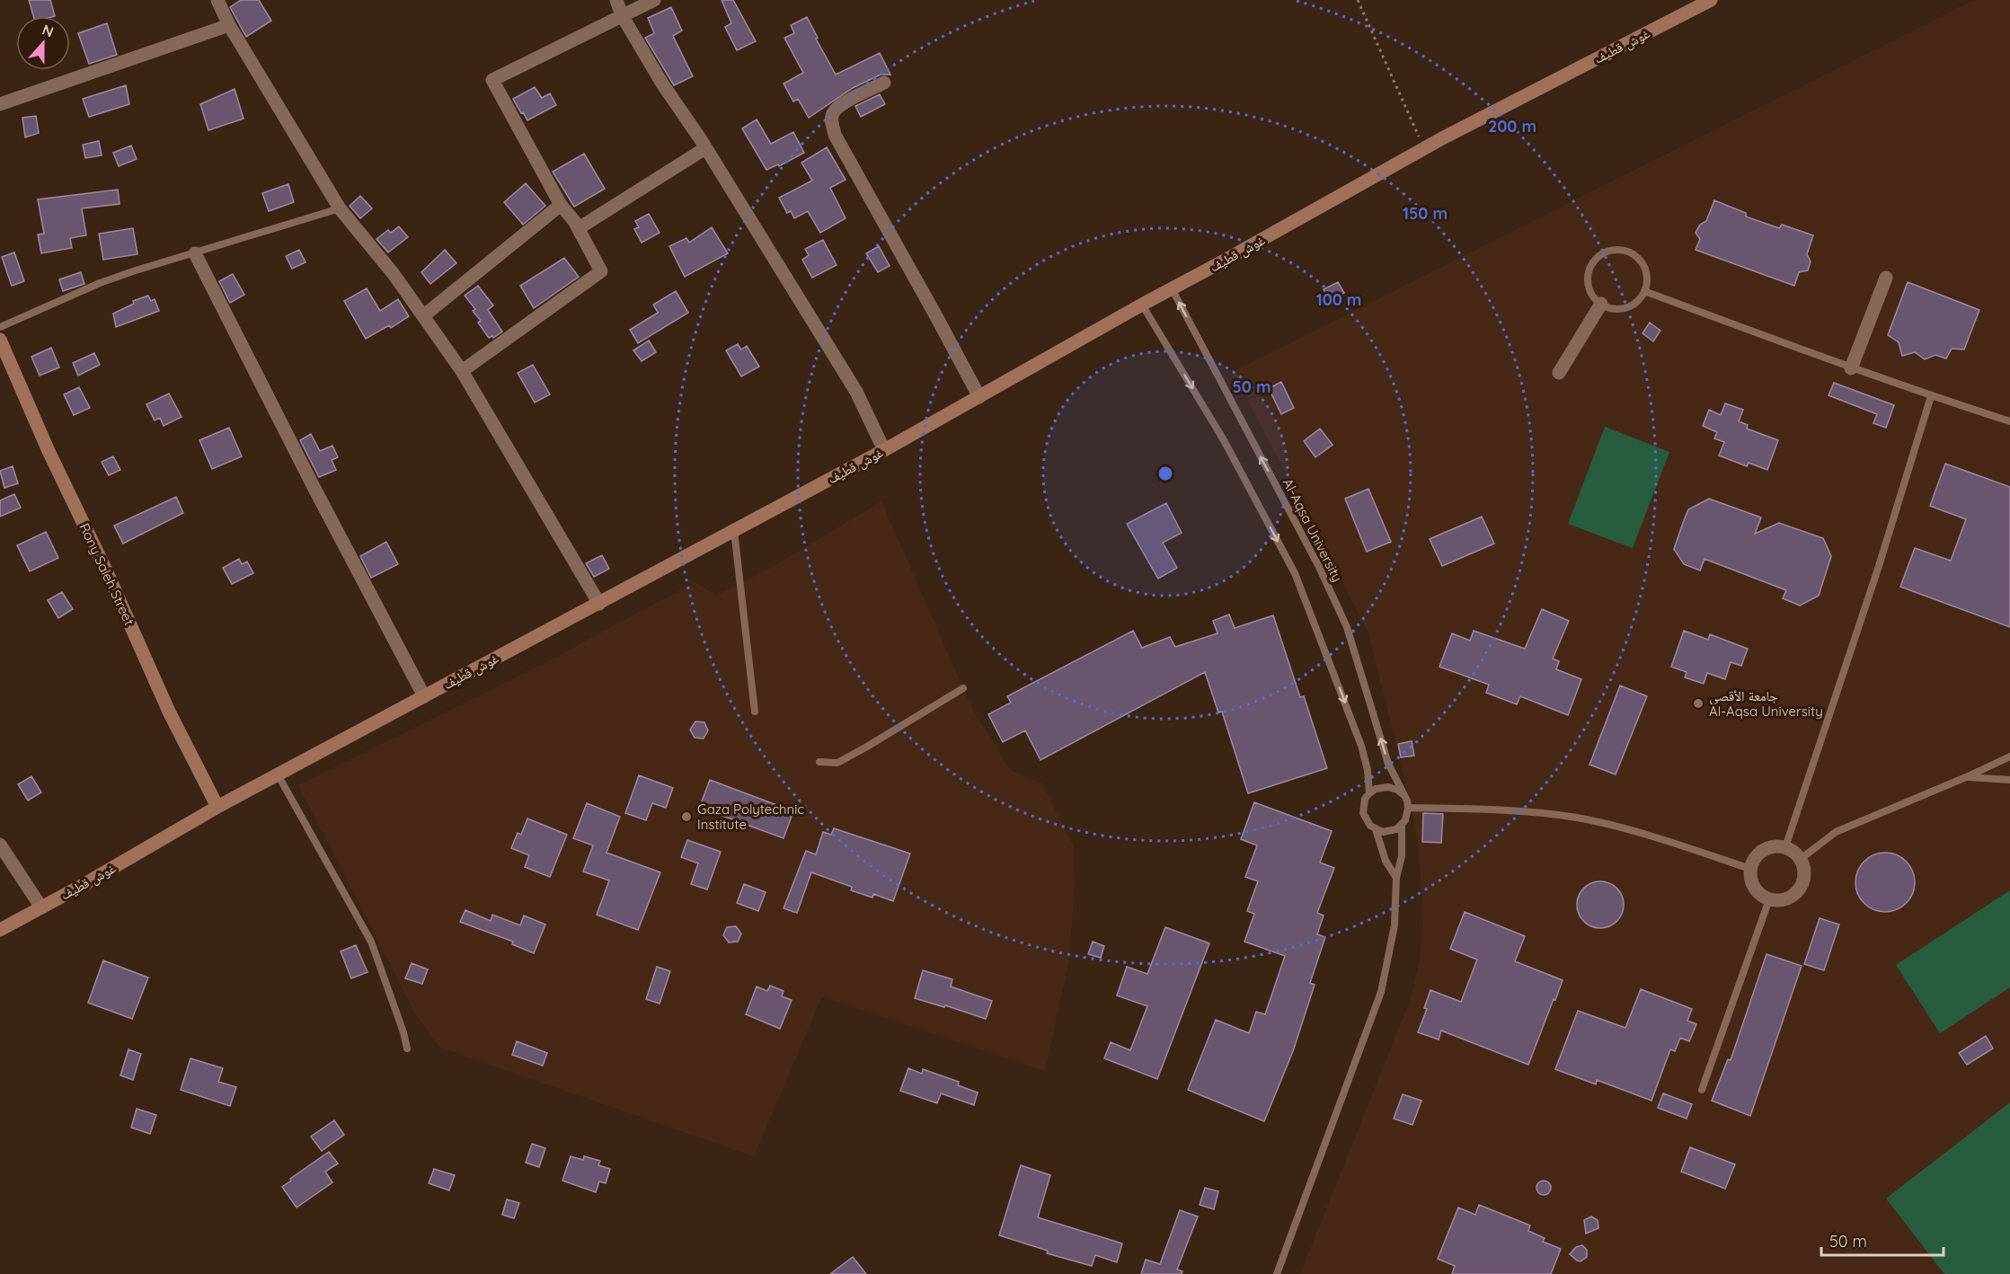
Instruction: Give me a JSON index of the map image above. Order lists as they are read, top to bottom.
{
  "streets": {
    "main road": ["غوش قطيف", "Rony Saleh Street"],
    "lane": ["Al-Aqsa University"]
  },
  "crossings": [
    ["غوش قطيف", "Al-Aqsa University"],
    ["غوش قطيف", "Rony Saleh Street"]
  ],
  "places": ["جامعة الأقصى Al-Aqsa University", "Gaza Polytechnic Institute"],
  "scale_bar": "50 m",
  "north": "top",
  "rings": [
    "200 m",
    "150 m",
    "100 m",
    "50 m"
  ]
}
